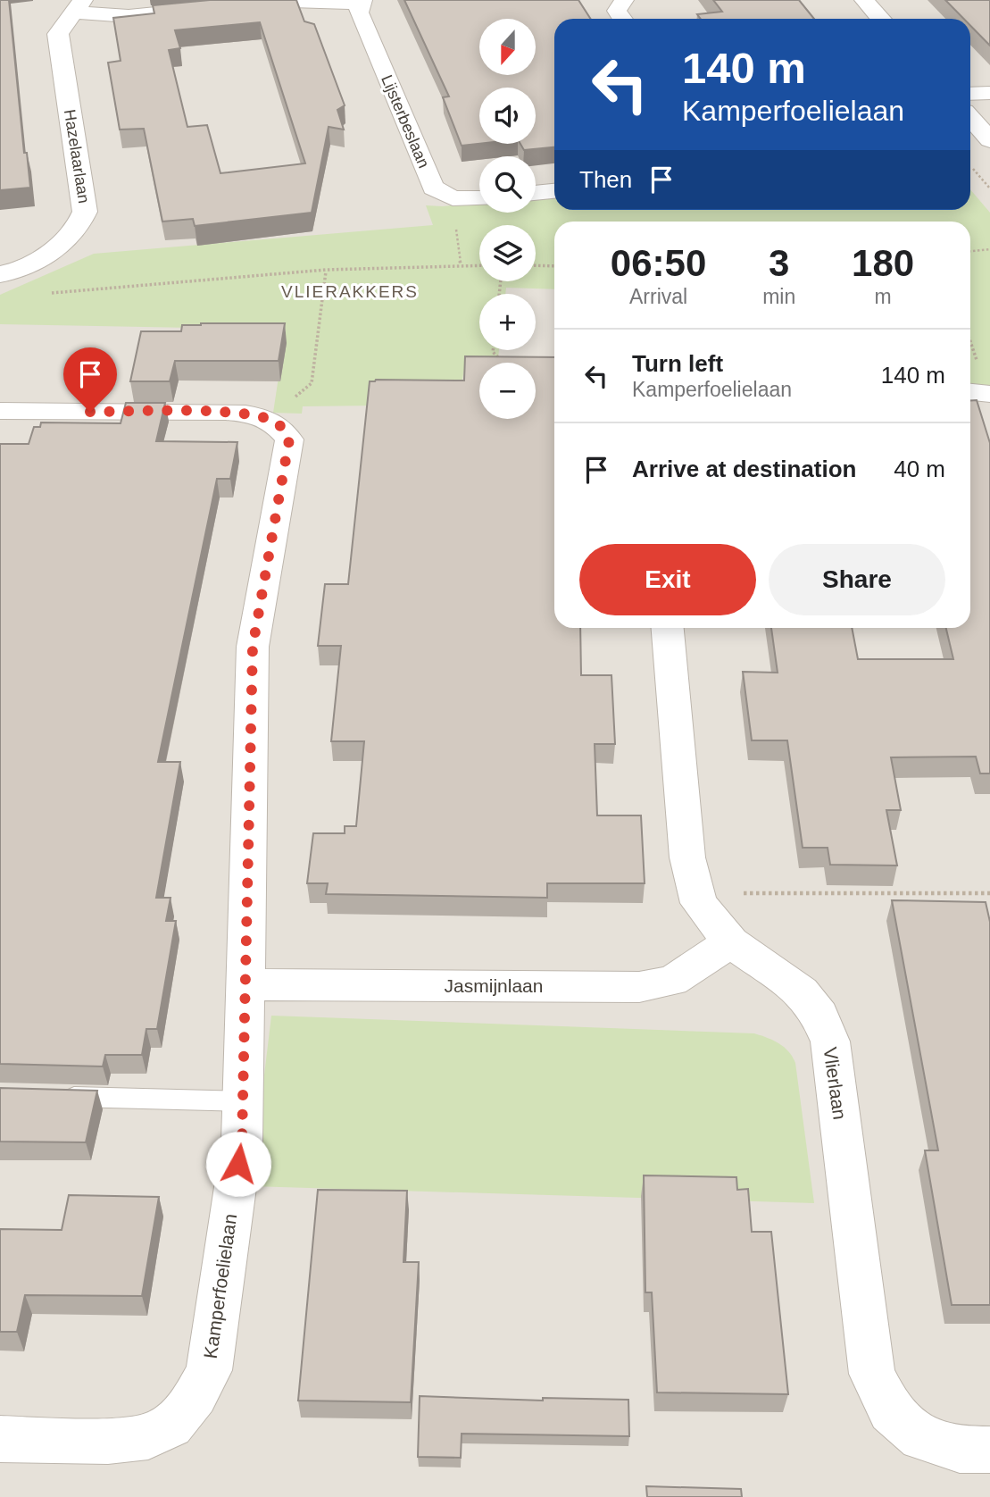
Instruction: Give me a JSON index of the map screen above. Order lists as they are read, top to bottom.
{
  "streets": {
    "street": [
      "Lijsterbeslaan",
      "Hazelaarlaan",
      "Jasmijnlaan",
      "Vlierlaan",
      "Kamperfoelielaan"
    ]
  },
  "crossings": [
    ["Jasmijnlaan", "Vlierlaan"],
    ["Jasmijnlaan", "Kamperfoelielaan"]
  ],
  "districts": ["VLIERAKKERS"],
  "north": "bottom",
  "page": {
    "map_buttons": ["+", "−"],
    "turn": ["140 m", "Kamperfoelielaan"],
    "then": "Then",
    "eta": [
      "06:50",
      "Arrival",
      "3",
      "min",
      "180",
      "m"
    ],
    "list": [
      {
        "name": "Turn left",
        "note": "Kamperfoelielaan",
        "value": "140 m"
      },
      {
        "name": "Arrive at destination",
        "value": "40 m"
      }
    ],
    "buttons": ["Exit", "Share"]
  }
}
